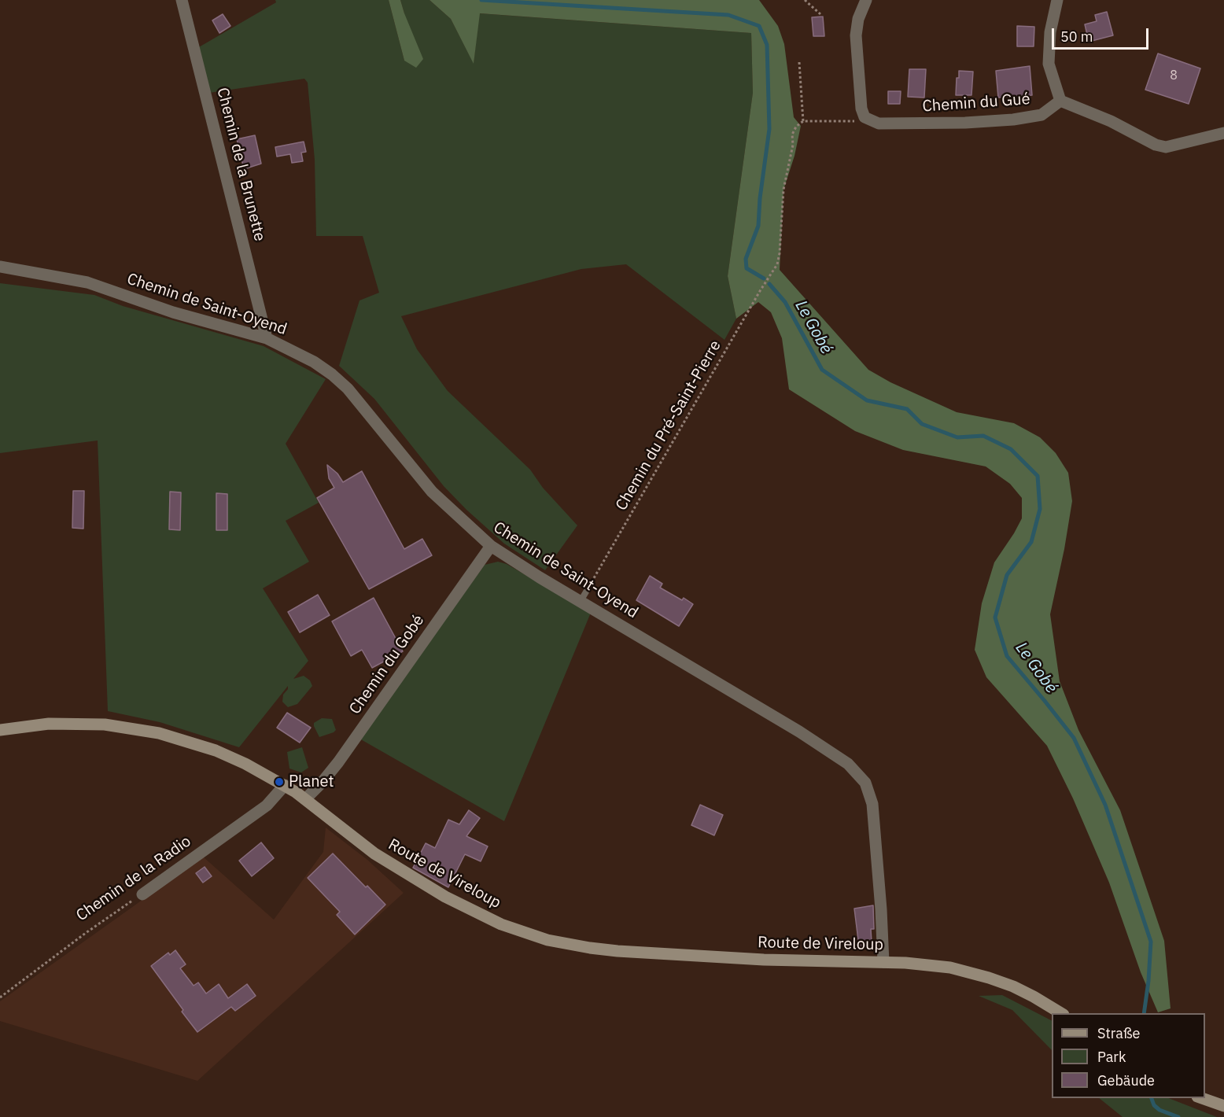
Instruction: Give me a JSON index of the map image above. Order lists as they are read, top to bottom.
{
  "streets": {
    "main road": ["Route de Vireloup"],
    "street": [
      "Chemin du Gué",
      "Chemin de la Brunette",
      "Chemin de Saint-Oyend",
      "Chemin du Gobé",
      "Chemin de la Radio"
    ],
    "path": ["Chemin du Pré-Saint-Pierre"]
  },
  "crossings": [
    ["Chemin de la Brunette", "Chemin de Saint-Oyend"],
    ["Chemin de Saint-Oyend", "Chemin du Gobé"],
    ["Chemin de Saint-Oyend", "Route de Vireloup"],
    ["Chemin du Gobé", "Route de Vireloup"],
    ["Route de Vireloup", "Chemin de la Radio"]
  ],
  "water": ["Le Gobé"],
  "places": ["Planet"],
  "house_numbers": ["8"],
  "legend": ["Straße", "Park", "Gebäude"],
  "scale_bar": "50 m"
}
